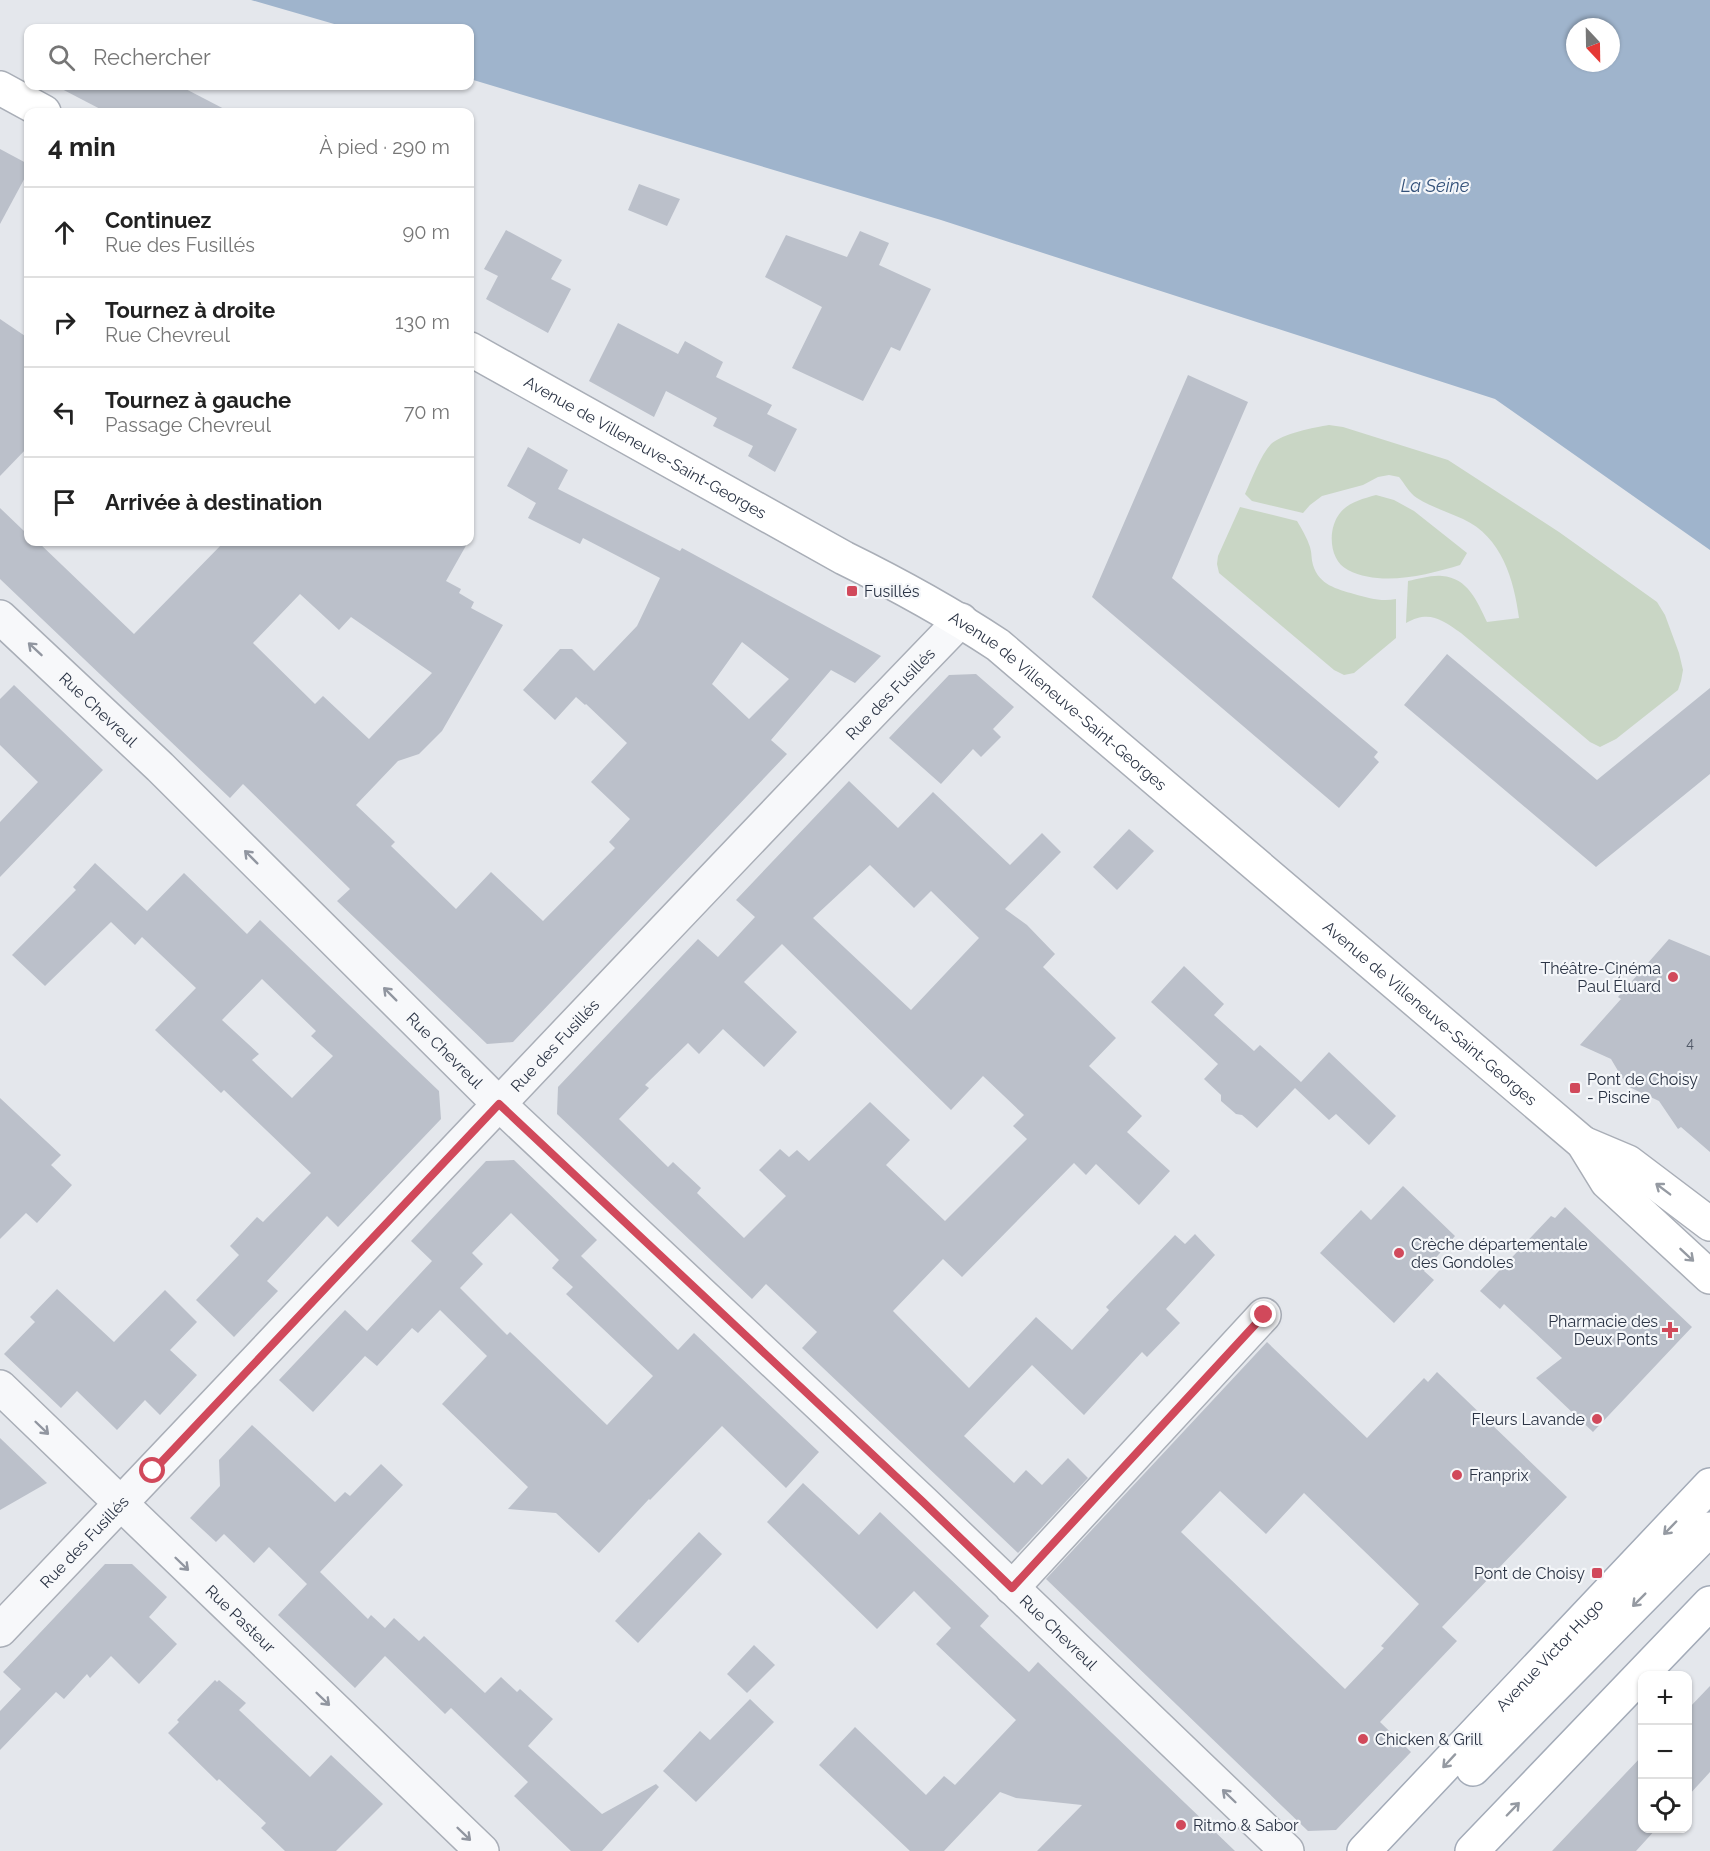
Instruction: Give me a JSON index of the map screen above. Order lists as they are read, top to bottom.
{
  "streets": {
    "main road": ["Avenue de Villeneuve-Saint-Georges", "Avenue Victor Hugo"],
    "street": ["Rue des Fusillés", "Rue Chevreul", "Rue Pasteur"]
  },
  "crossings": [
    ["Avenue de Villeneuve-Saint-Georges", "Rue des Fusillés"],
    ["Rue des Fusillés", "Rue Chevreul"],
    ["Rue des Fusillés", "Rue Pasteur"]
  ],
  "one_way": ["Rue Chevreul", "Rue Pasteur"],
  "water": ["La Seine"],
  "places": {
    "transit": ["Fusillés", "Pont de Choisy - Piscine", "Pont de Choisy"],
    "other": [
      "Théâtre-Cinéma Paul Éluard",
      "Crèche départementale des Gondoles",
      "Fleurs Lavande",
      "Franprix",
      "Chicken & Grill",
      "Ritmo & Sabor"
    ],
    "health": ["Pharmacie des Deux Ponts"]
  },
  "house_numbers": ["4"],
  "north": "bottom",
  "page": {
    "search": "Rechercher",
    "heading": ["4 min", "À pied · 290 m"],
    "list": [
      ["Continuez", "Rue des Fusillés", "90 m"],
      ["Tournez à droite", "Rue Chevreul", "130 m"],
      ["Tournez à gauche", "Passage Chevreul", "70 m"],
      "Arrivée à destination"
    ],
    "map_buttons": ["+", "−"]
  }
}
